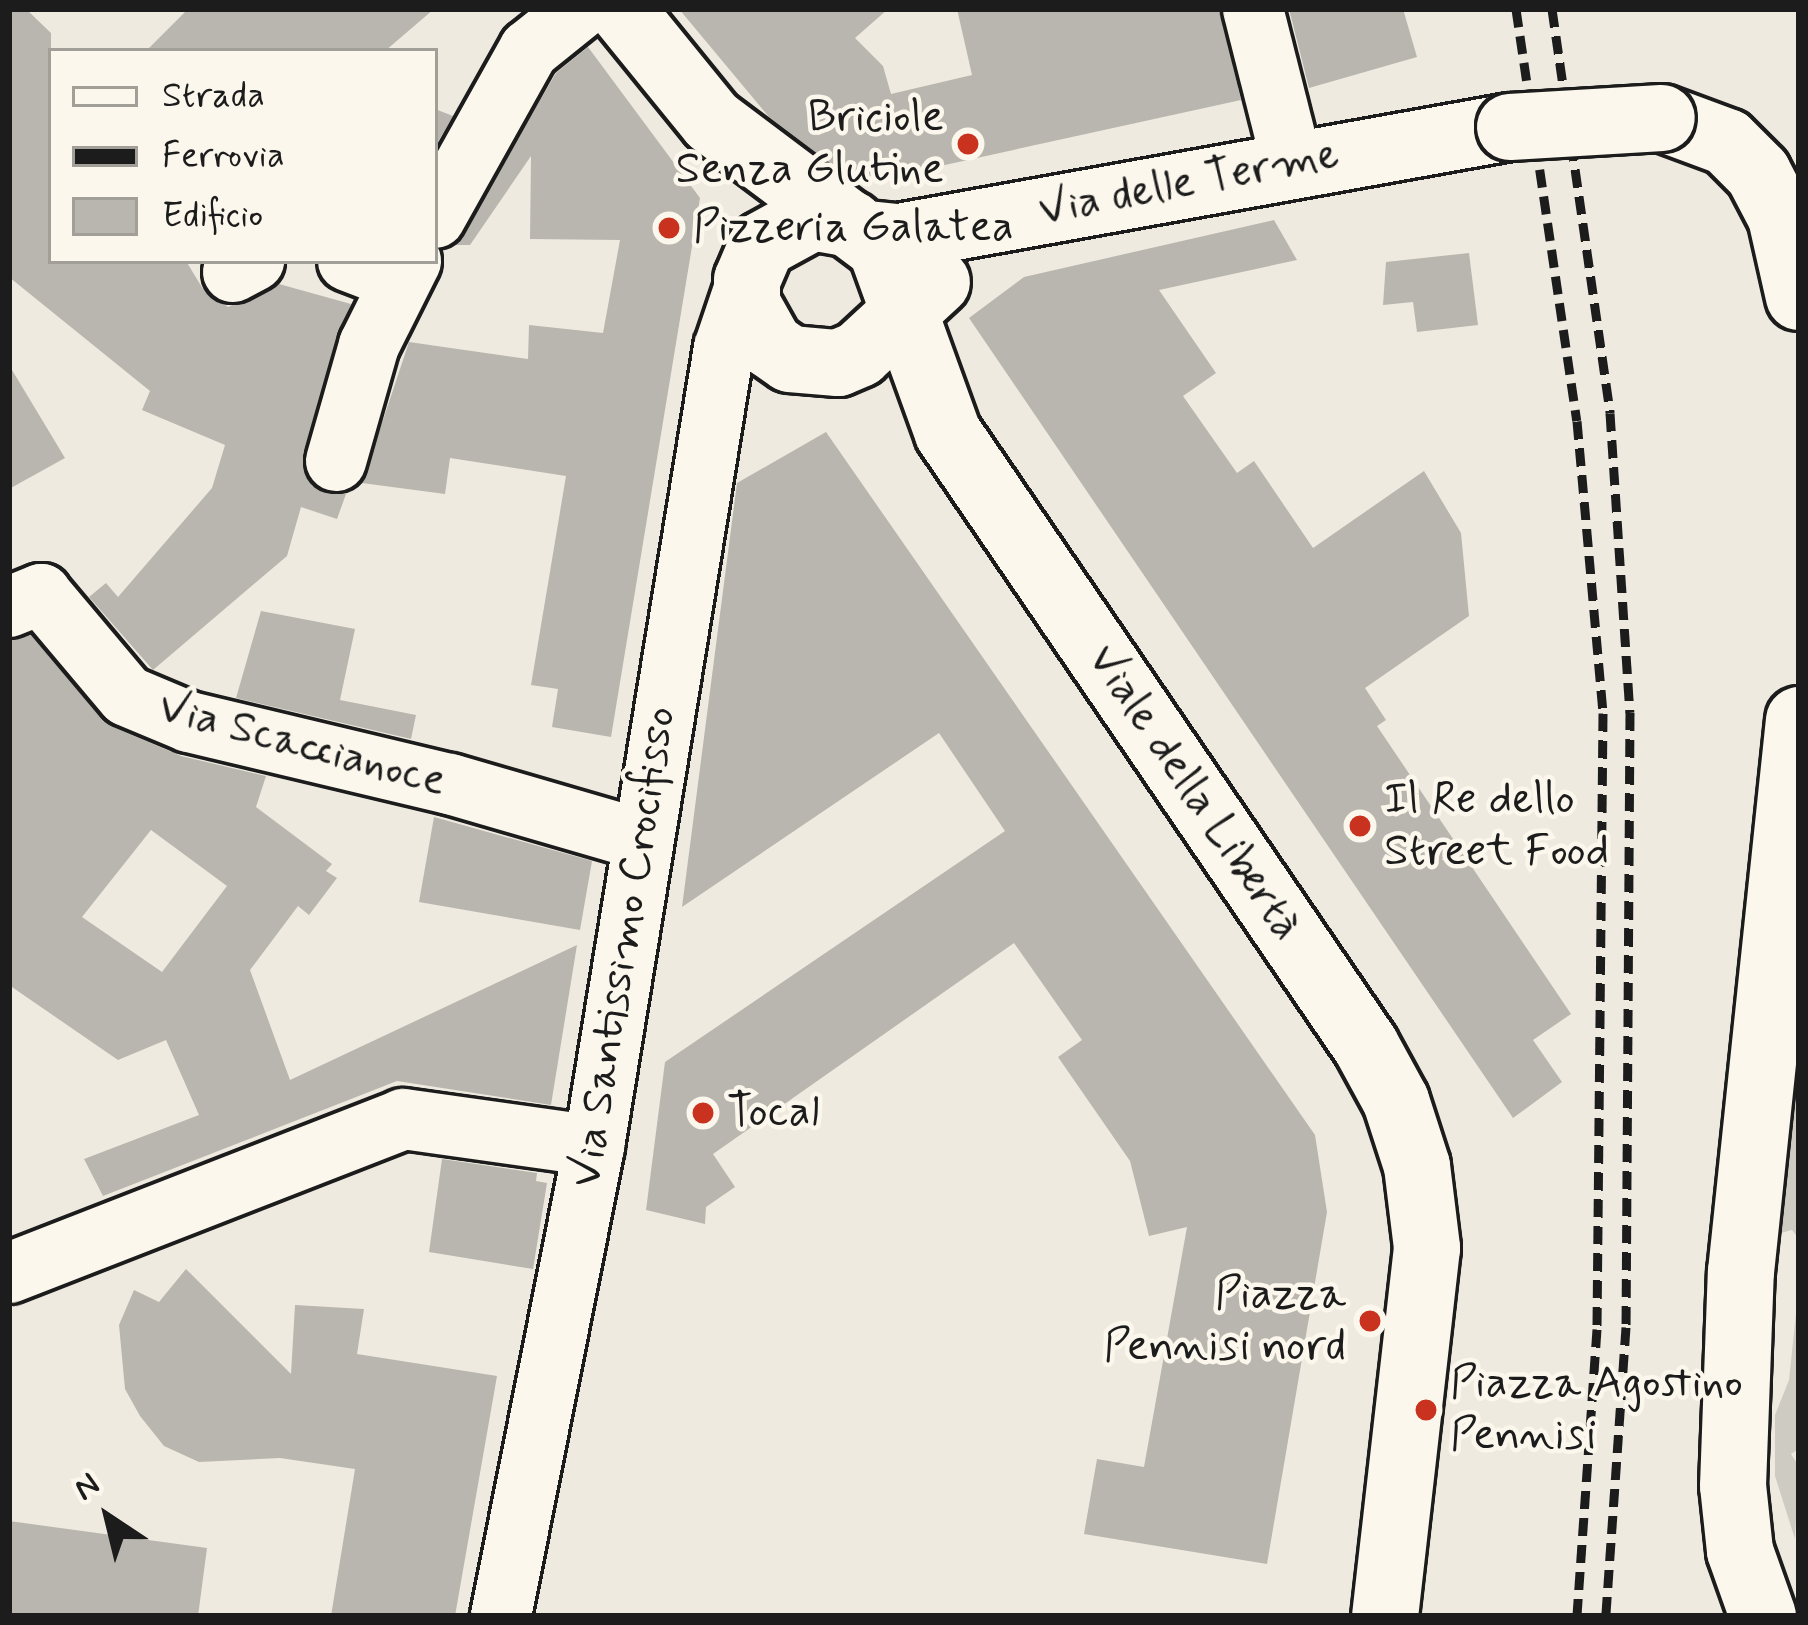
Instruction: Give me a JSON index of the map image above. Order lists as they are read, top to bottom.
{
  "streets": {
    "street": [
      "Via delle Terme",
      "Via Scaccianoce",
      "Viale della Libertà",
      "Via Santissimo Crocifisso"
    ]
  },
  "crossings": [
    ["Via Scaccianoce", "Via Santissimo Crocifisso"]
  ],
  "places": [
    "Briciole Senza Glutine",
    "Pizzeria Galatea",
    "Il Re dello Street Food",
    "Tocal",
    "Piazza Pennisi nord",
    "Piazza Agostino Pennisi"
  ],
  "legend": ["Strada", "Ferrovia", "Edificio"],
  "north": "top left"
}
